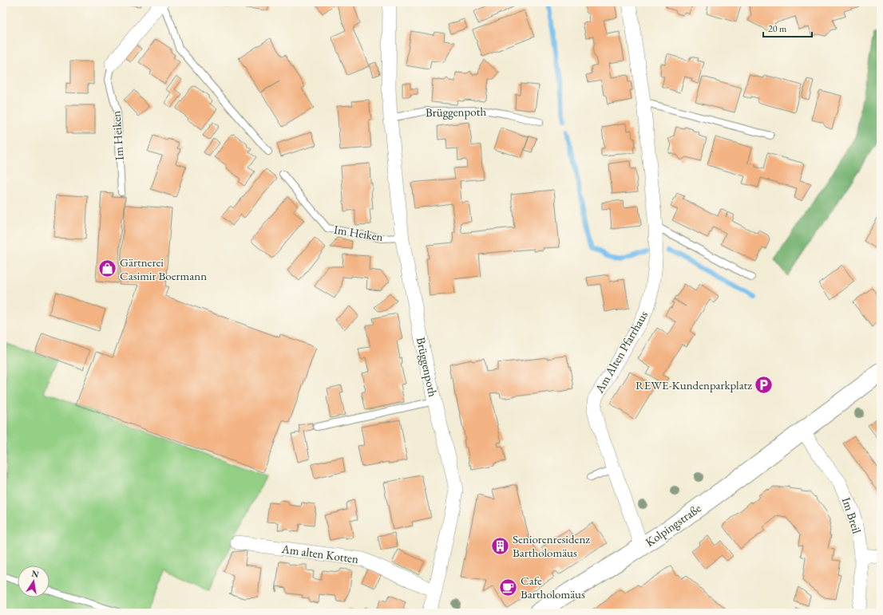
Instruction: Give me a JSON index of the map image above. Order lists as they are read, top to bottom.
{
  "streets": {
    "main road": ["Kolpingstraße"],
    "street": [
      "Brüggenpoth",
      "Im Heiken",
      "Am Alten Pfarrhaus",
      "Im Breil",
      "Am alten Kotten"
    ]
  },
  "crossings": [
    ["Brüggenpoth", "Im Heiken"],
    ["Brüggenpoth", "Am alten Kotten"],
    ["Am Alten Pfarrhaus", "Kolpingstraße"],
    ["Im Breil", "Kolpingstraße"]
  ],
  "places": {
    "shop": ["Gärtnerei Casimir Boermann"],
    "parking": ["REWE-Kundenparkplatz"],
    "building": ["Seniorenresidenz Bartholomäus"],
    "cafe": ["Cafe Bartholomäus"]
  },
  "scale_bar": "20 m",
  "north": "top"
}
